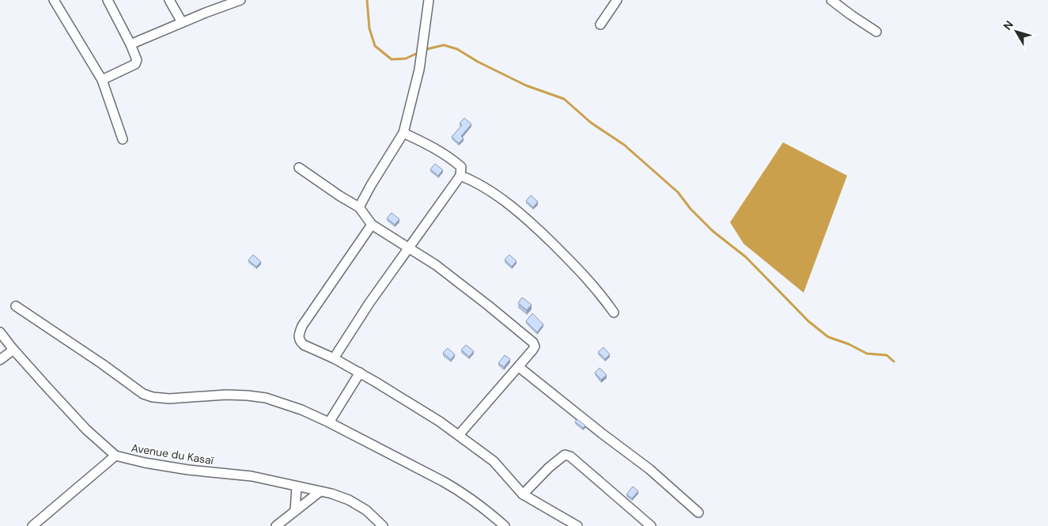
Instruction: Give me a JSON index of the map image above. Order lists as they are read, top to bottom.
{
  "streets": {
    "street": ["Avenue du Kasaï"]
  },
  "north": "top left"
}
